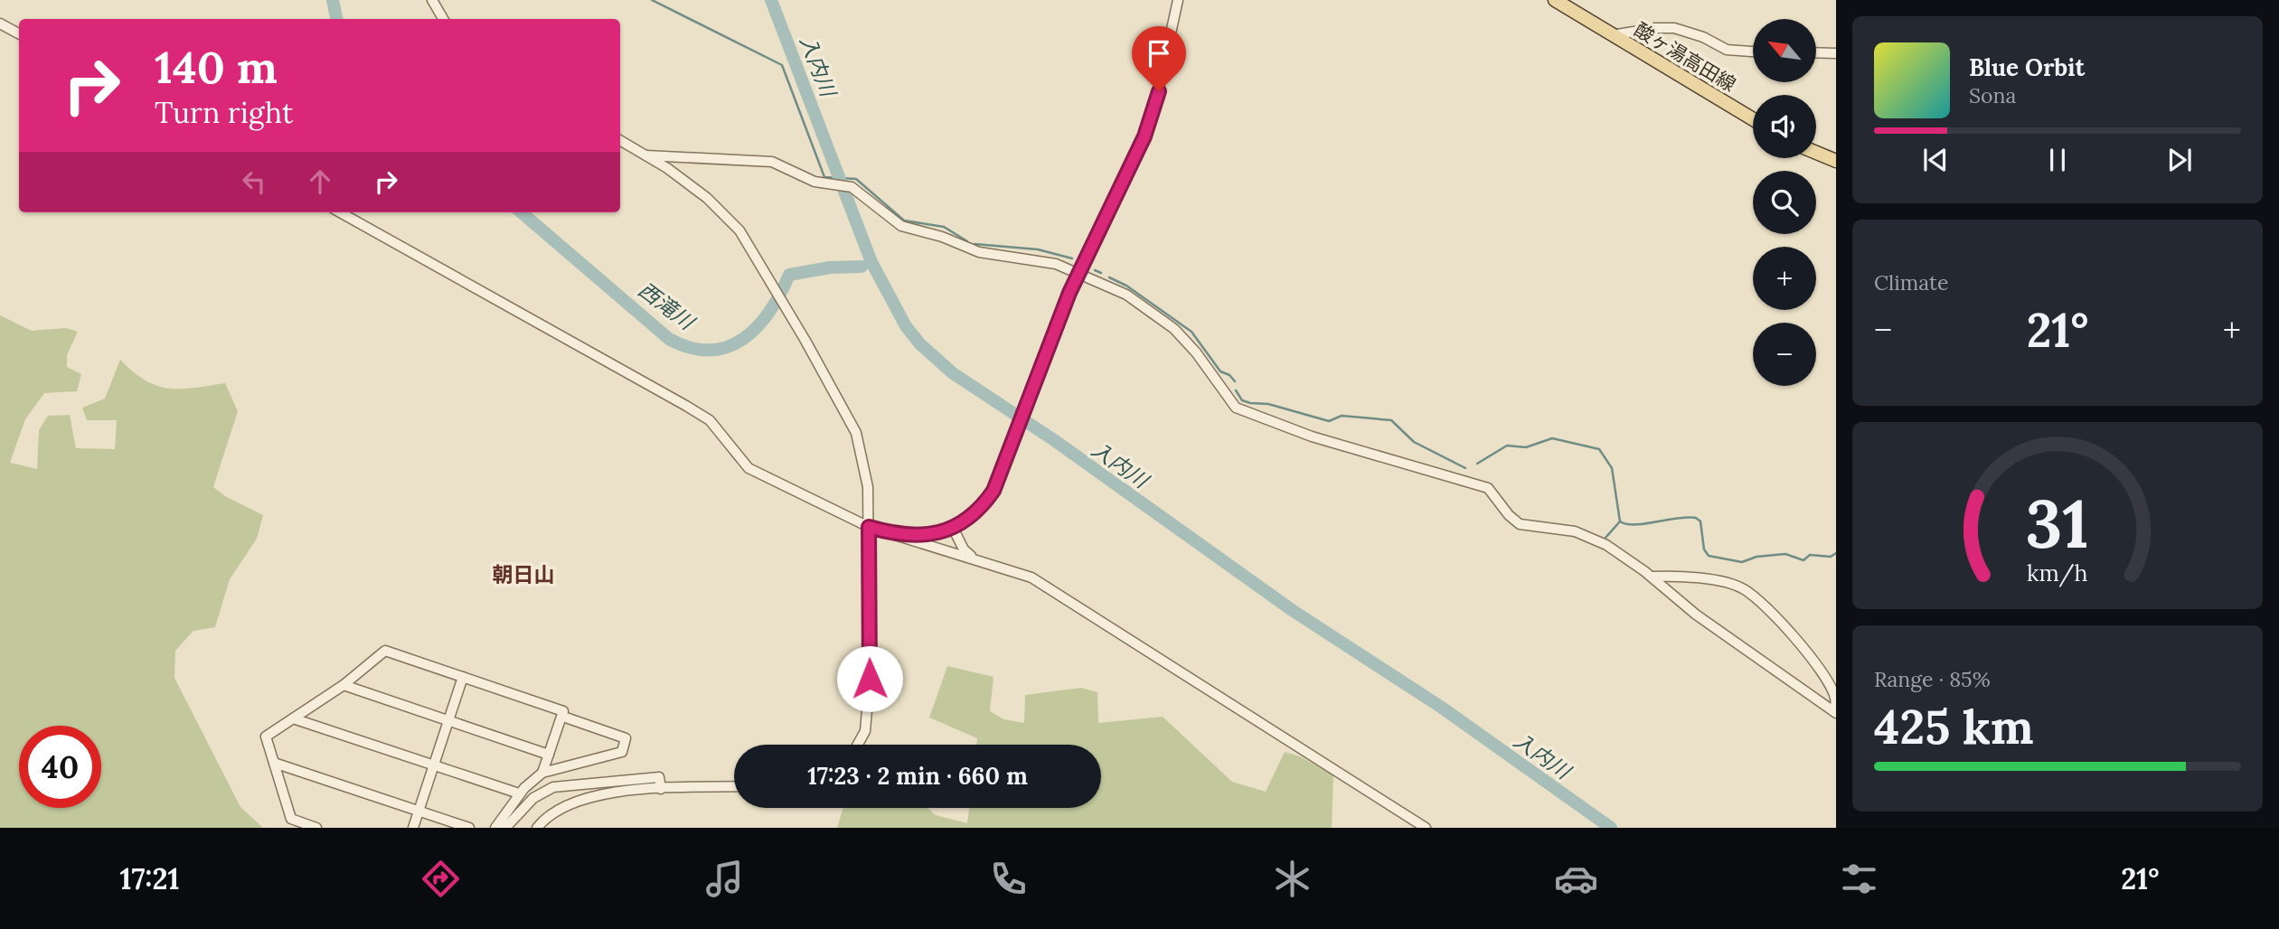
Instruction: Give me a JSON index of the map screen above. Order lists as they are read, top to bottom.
{
  "streets": {
    "main road": ["酸ヶ湯高田線"]
  },
  "districts": ["朝日山"],
  "water": ["入内川", "西滝川"],
  "north": "top left",
  "page": {
    "map_buttons": ["+", "−"],
    "turn": ["140 m", "Turn right"],
    "song": ["Blue Orbit", "Sona"],
    "tile": [
      "Climate",
      ["Range · 85%", "425 km"]
    ],
    "heat": ["−", "21°", "+"],
    "limit": "40",
    "trip": "17:23 · 2 min · 660 m",
    "tabs": ["17:21", "21°"],
    "gauge": ["31", "km/h"]
  }
}
